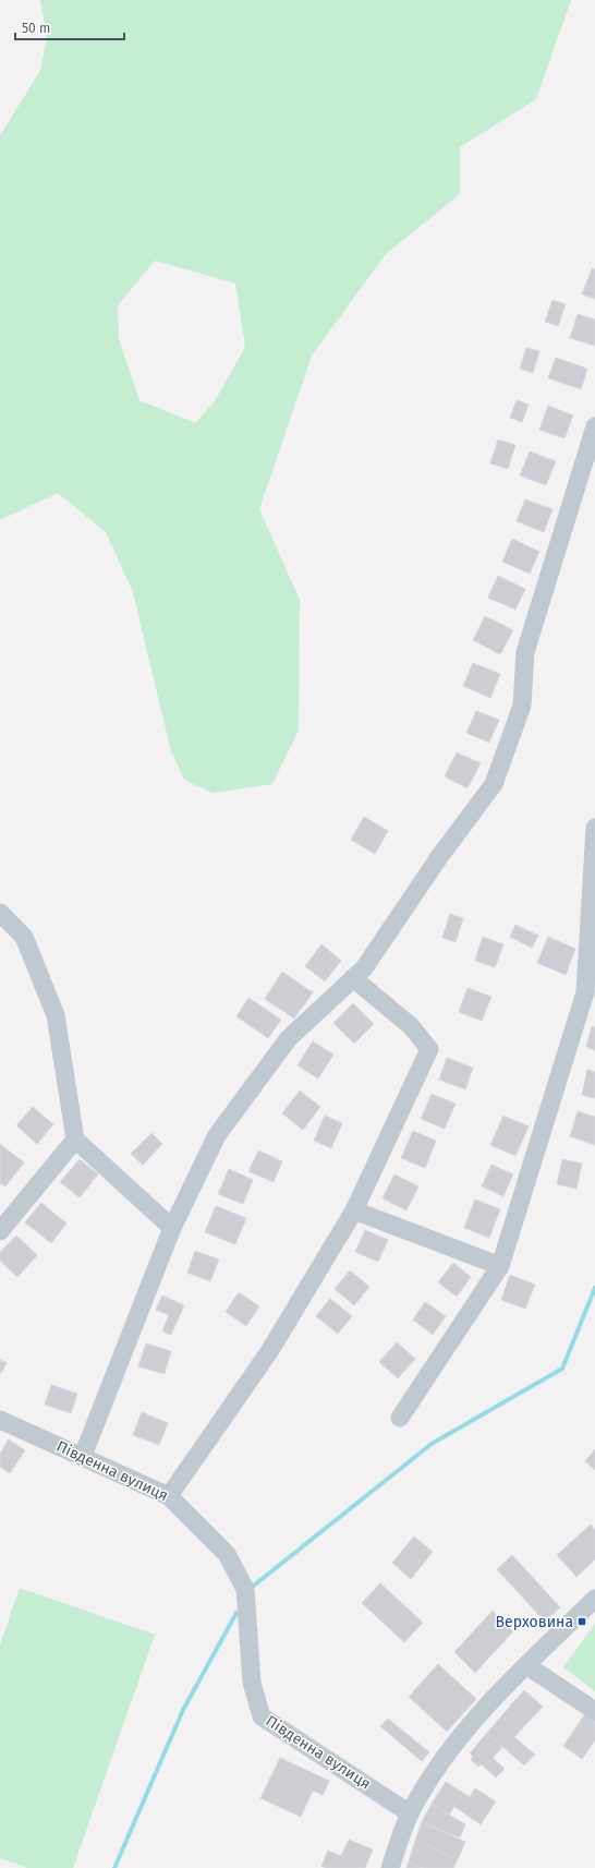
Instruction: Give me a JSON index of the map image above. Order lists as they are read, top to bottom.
{
  "streets": {
    "street": ["Південна вулиця"]
  },
  "places": {
    "transit": ["Верховина"]
  },
  "scale_bar": "50 m"
}
